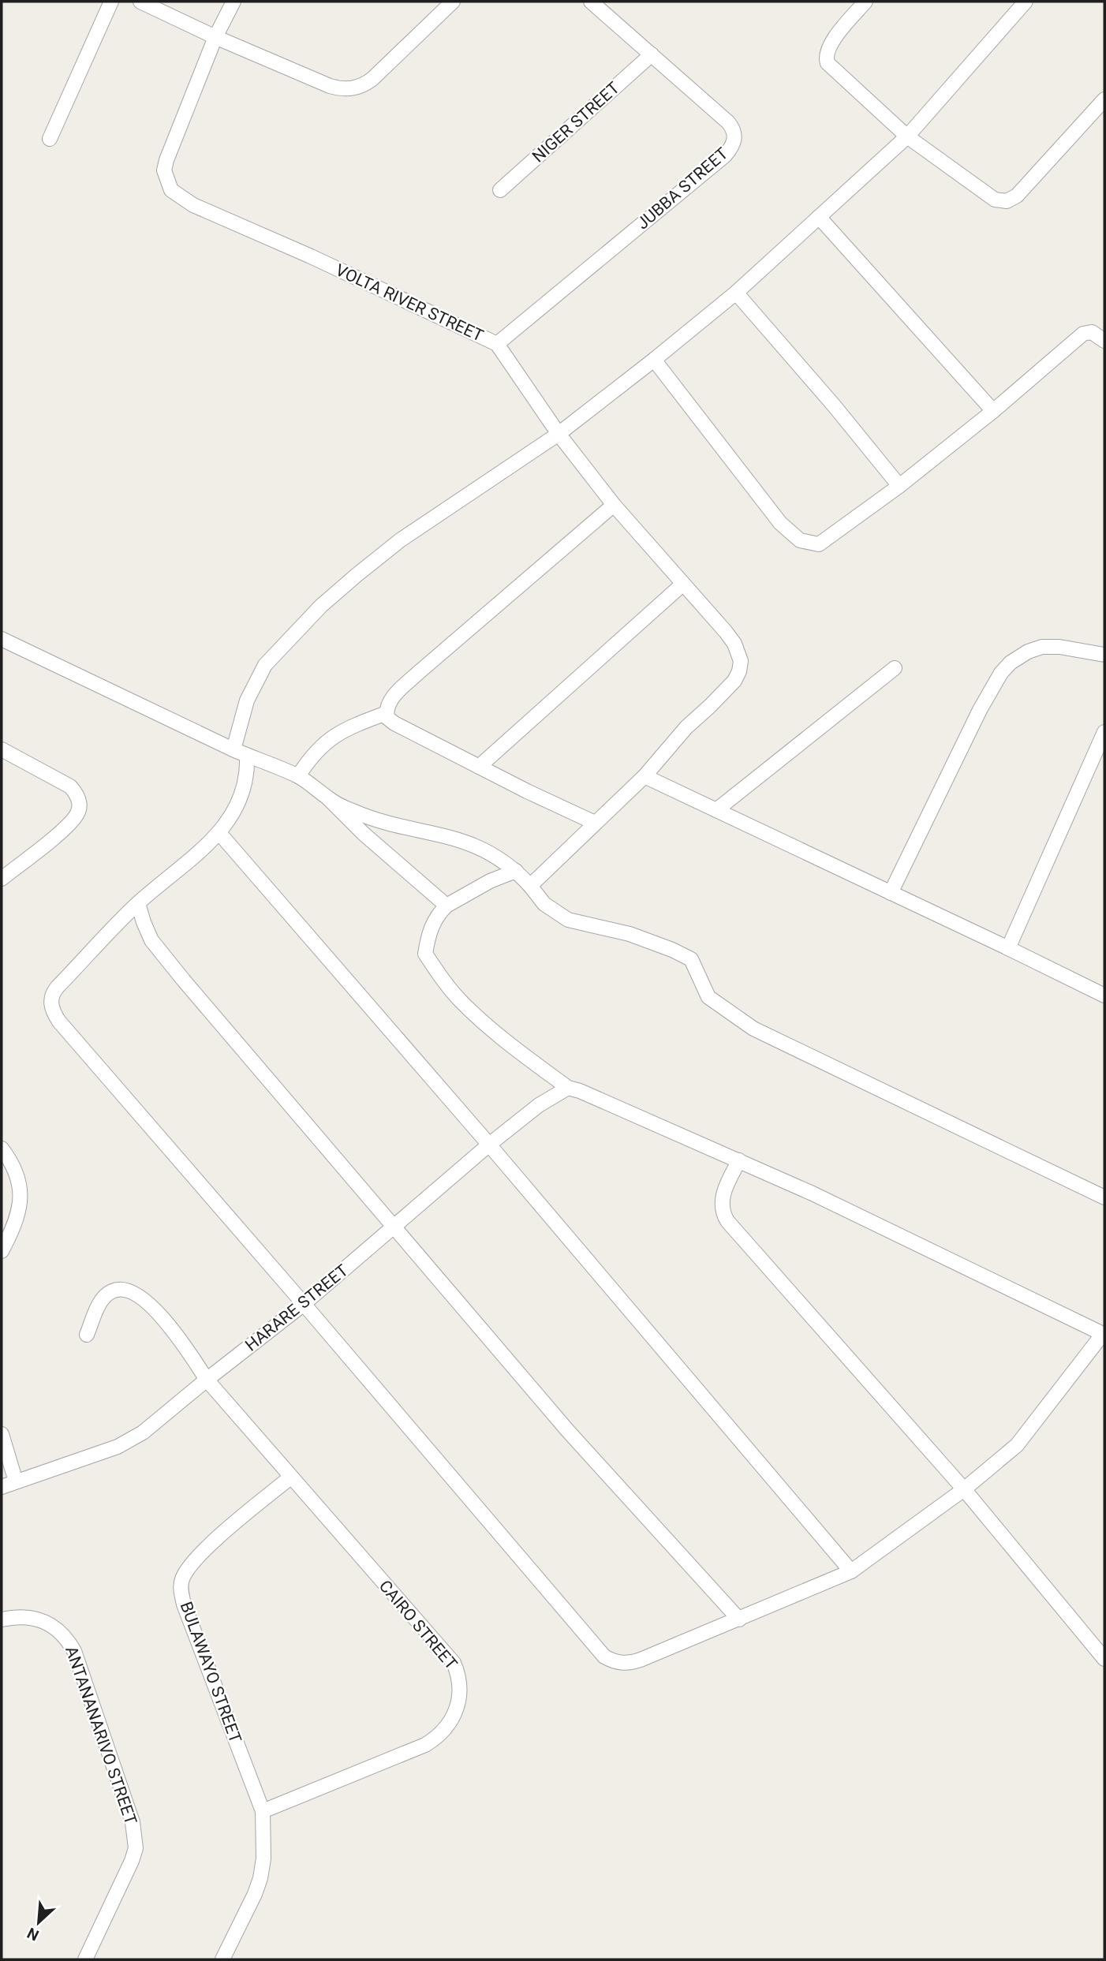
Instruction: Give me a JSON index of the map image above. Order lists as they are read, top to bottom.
{
  "streets": {
    "street": [
      "NIGER STREET",
      "JUBBA STREET",
      "VOLTA RIVER STREET",
      "HARARE STREET",
      "CAIRO STREET",
      "BULAWAYO STREET",
      "ANTANANARIVO STREET"
    ]
  },
  "crossings": [
    ["NIGER STREET", "JUBBA STREET"],
    ["JUBBA STREET", "VOLTA RIVER STREET"],
    ["HARARE STREET", "CAIRO STREET"],
    ["CAIRO STREET", "BULAWAYO STREET"]
  ],
  "north": "bottom left"
}
